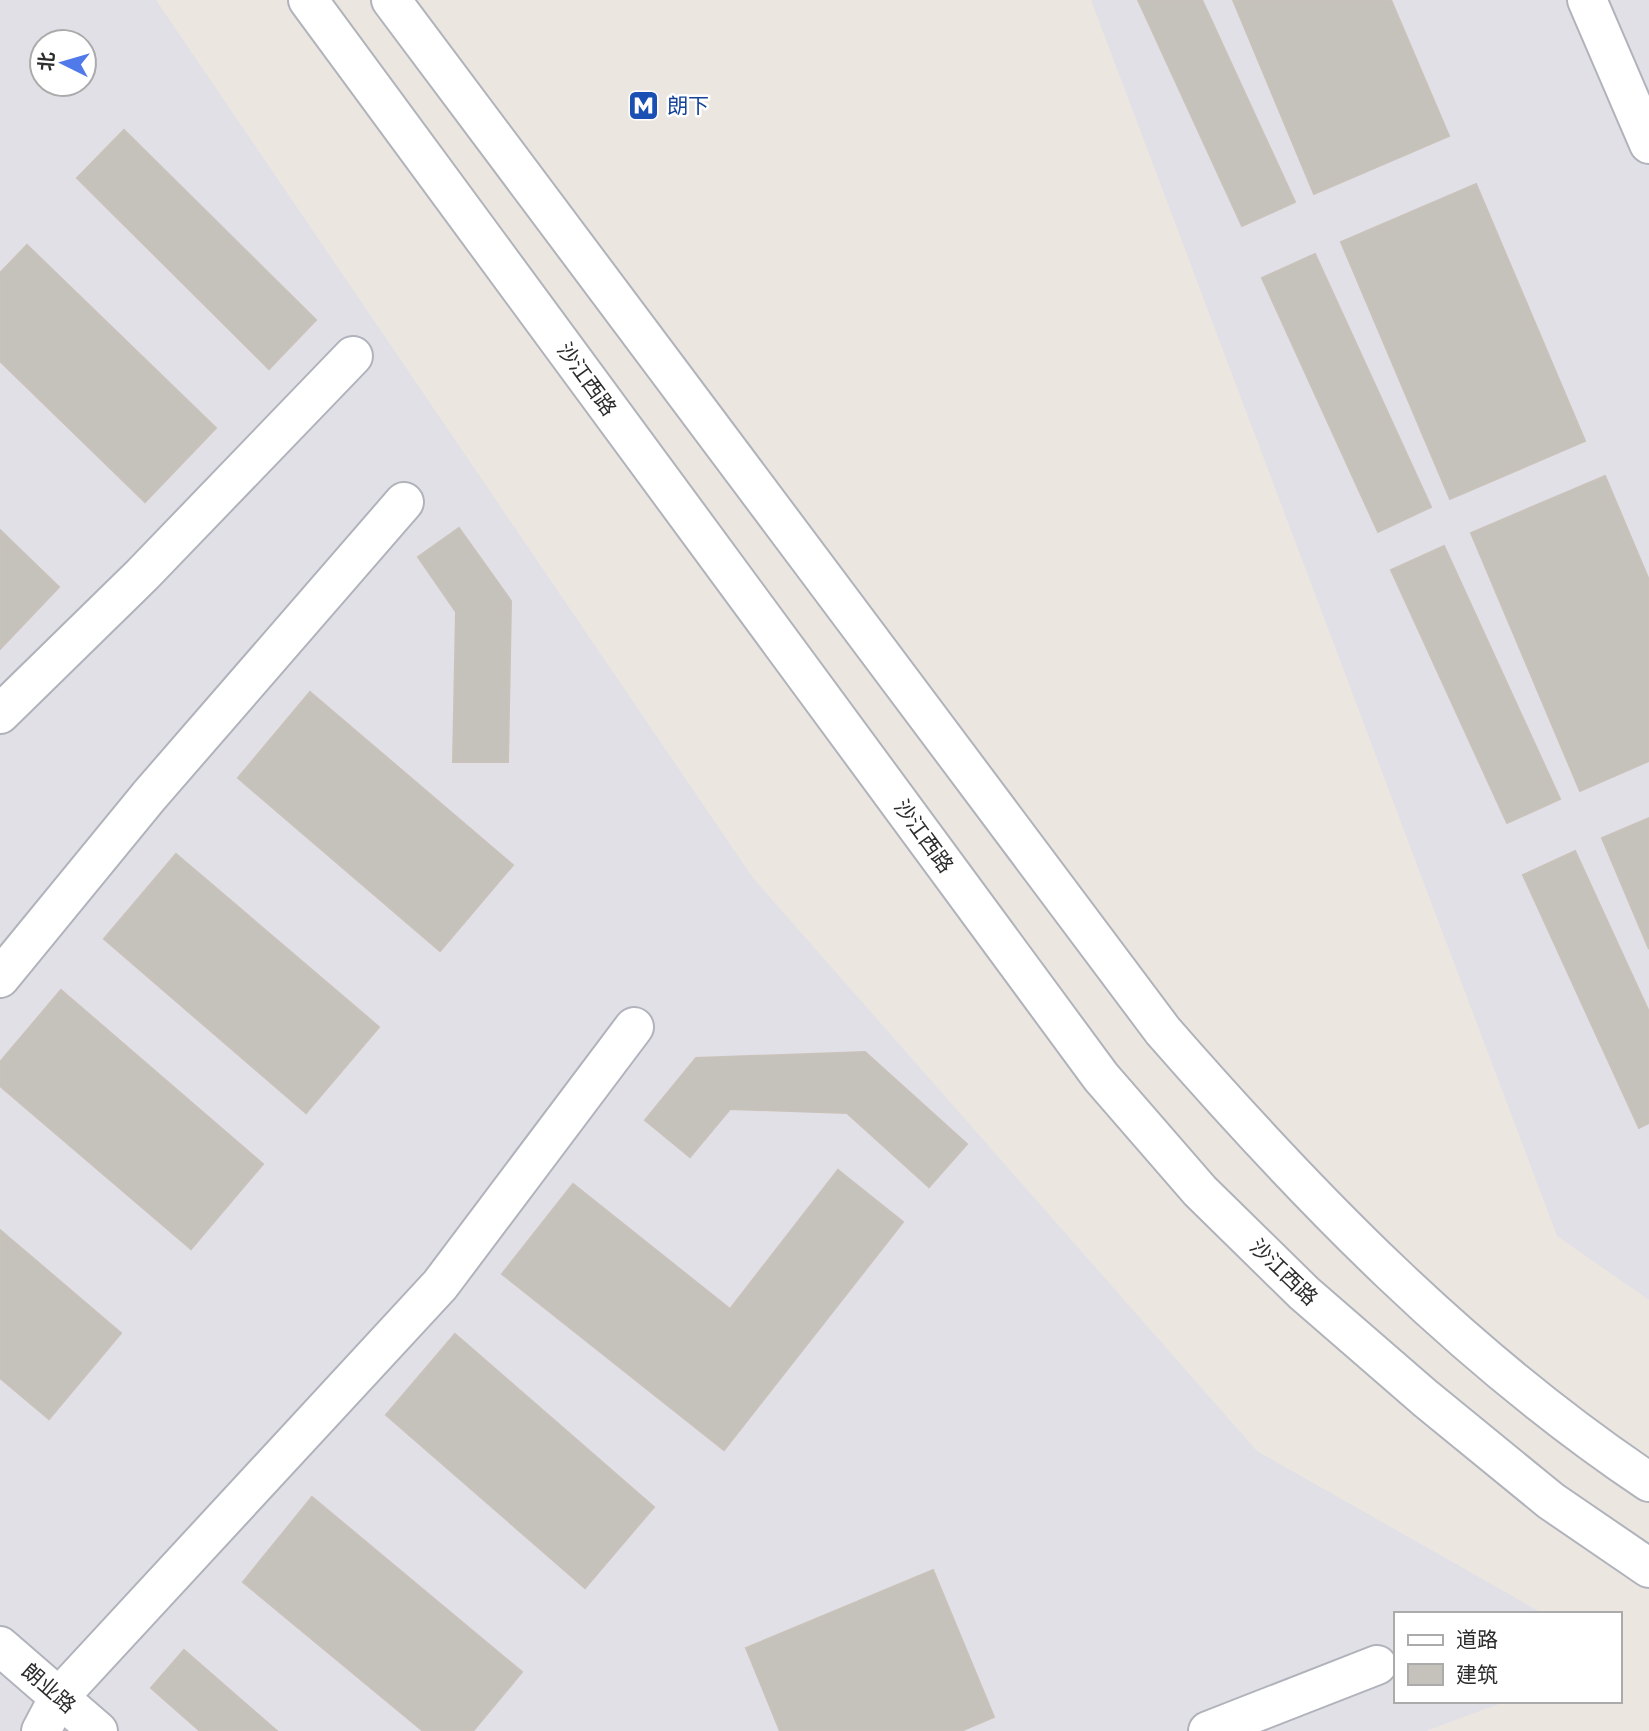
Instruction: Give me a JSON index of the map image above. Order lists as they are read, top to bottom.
{
  "streets": {
    "street": ["沙江西路", "朗业路"]
  },
  "places": {
    "metro station": ["朗下"]
  },
  "legend": ["道路", "建筑"],
  "north": "left"
}
